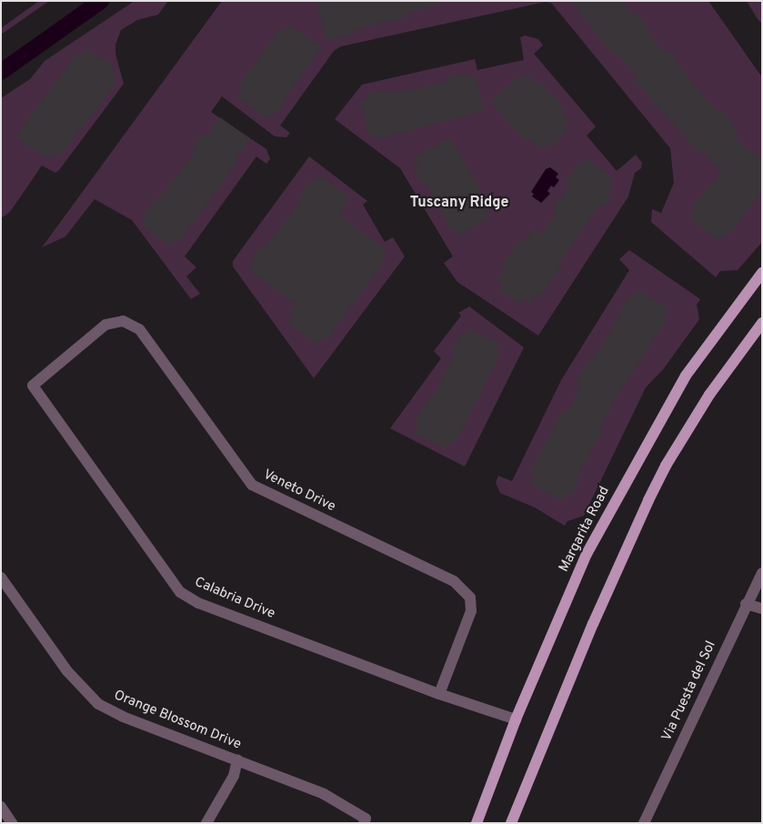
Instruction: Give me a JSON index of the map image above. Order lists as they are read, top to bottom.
{
  "streets": {
    "main road": ["Margarita Road"],
    "street": [
      "Veneto Drive",
      "Calabria Drive",
      "Via Puesta del Sol",
      "Orange Blossom Drive"
    ]
  },
  "crossings": [
    ["Veneto Drive", "Calabria Drive"],
    ["Margarita Road", "Calabria Drive"]
  ],
  "districts": ["Tuscany Ridge"]
}
